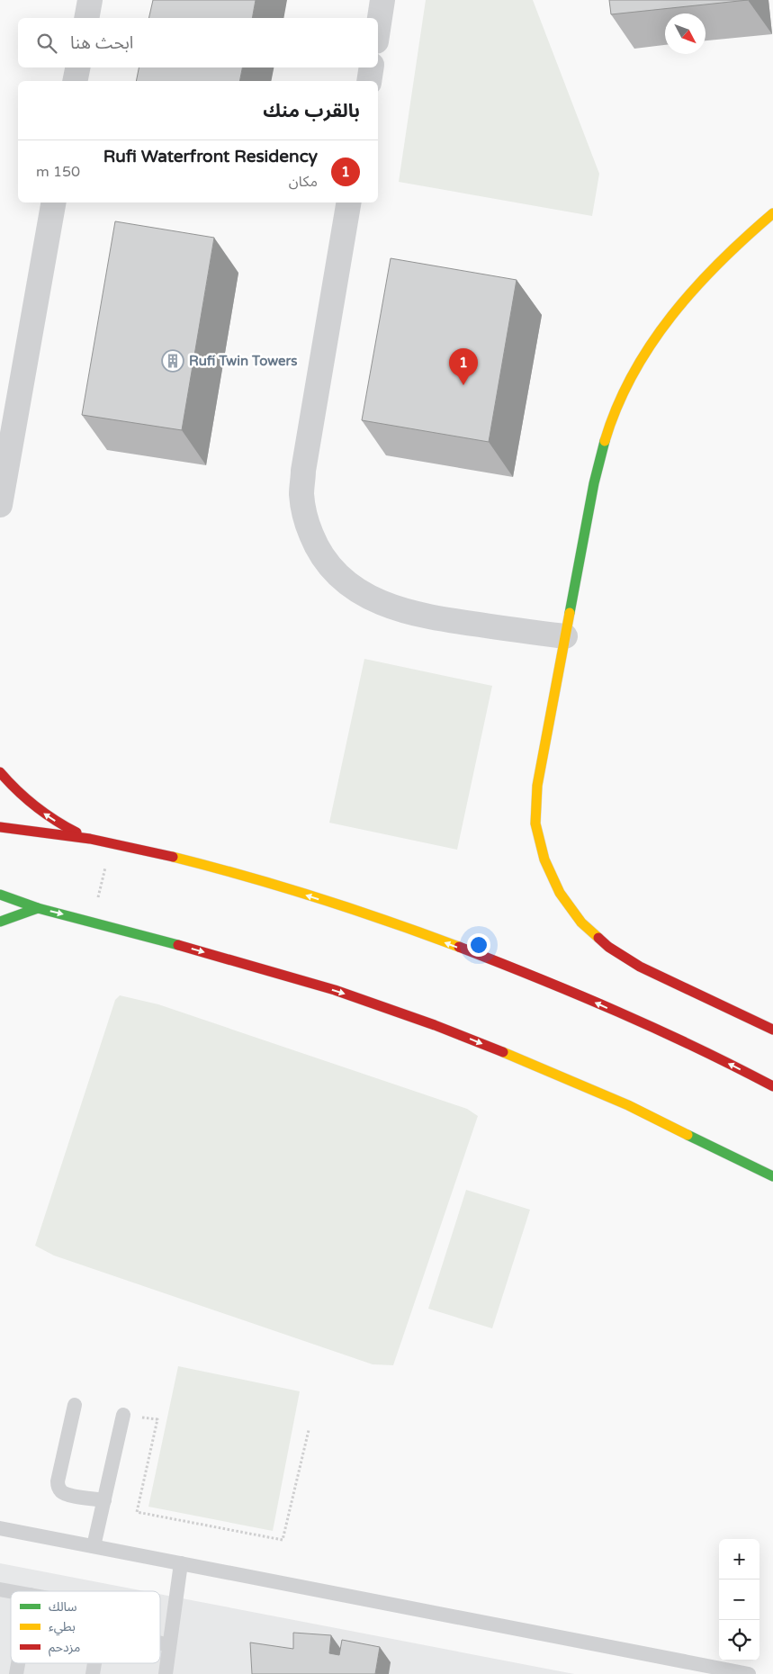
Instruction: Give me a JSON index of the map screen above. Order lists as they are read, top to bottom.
{
  "places": {
    "building": ["Rufi Twin Towers"]
  },
  "legend": ["سالك", "بطيء", "مزدحم"],
  "north": "bottom right",
  "page": {
    "search": "ابحث هنا",
    "heading": "بالقرب منك",
    "list": [
      {
        "mark": "1",
        "name": "Rufi Waterfront Residency",
        "note": "مكان",
        "value": "150 m"
      }
    ],
    "pins": "1",
    "map_buttons": ["+", "−"]
  }
}
